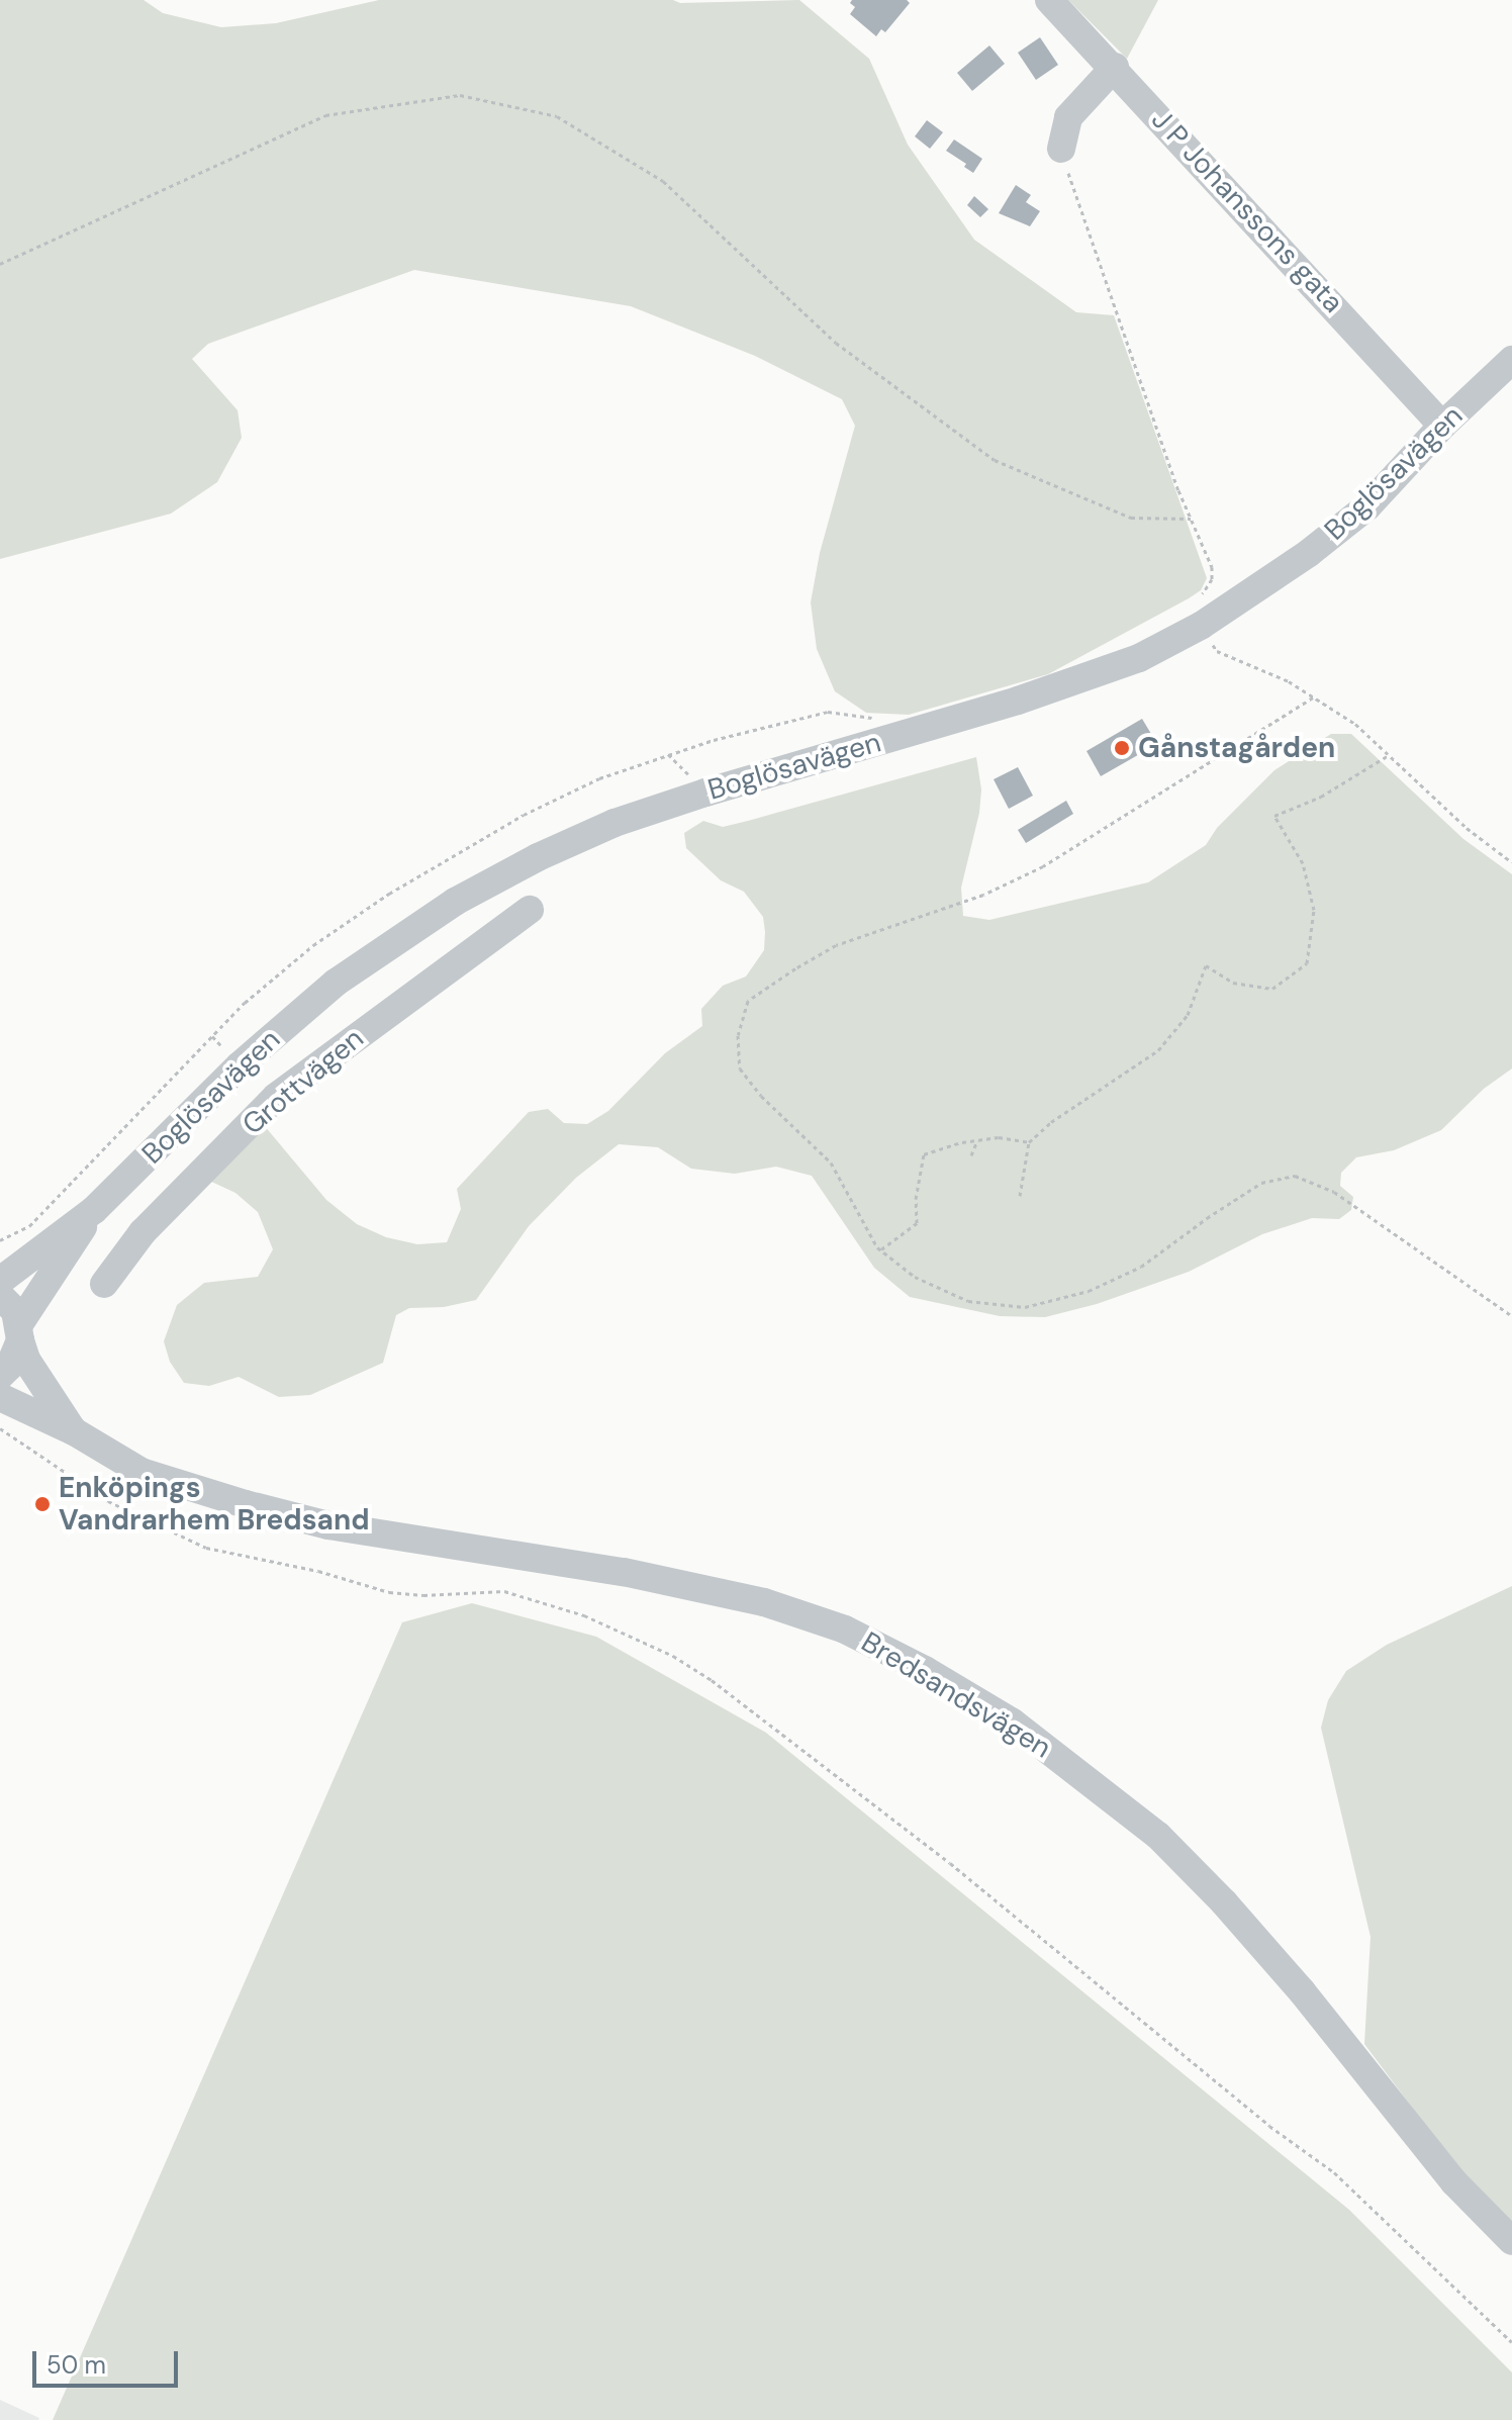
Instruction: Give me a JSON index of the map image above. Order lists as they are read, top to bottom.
{
  "streets": {
    "street": [
      "J P Johanssons gata",
      "Boglösavägen",
      "Grottvägen",
      "Bredsandsvägen"
    ]
  },
  "crossings": [
    ["J P Johanssons gata", "Boglösavägen"]
  ],
  "places": ["Gånstagården", "Enköpings Vandrarhem Bredsand"],
  "scale_bar": "50 m"
}
